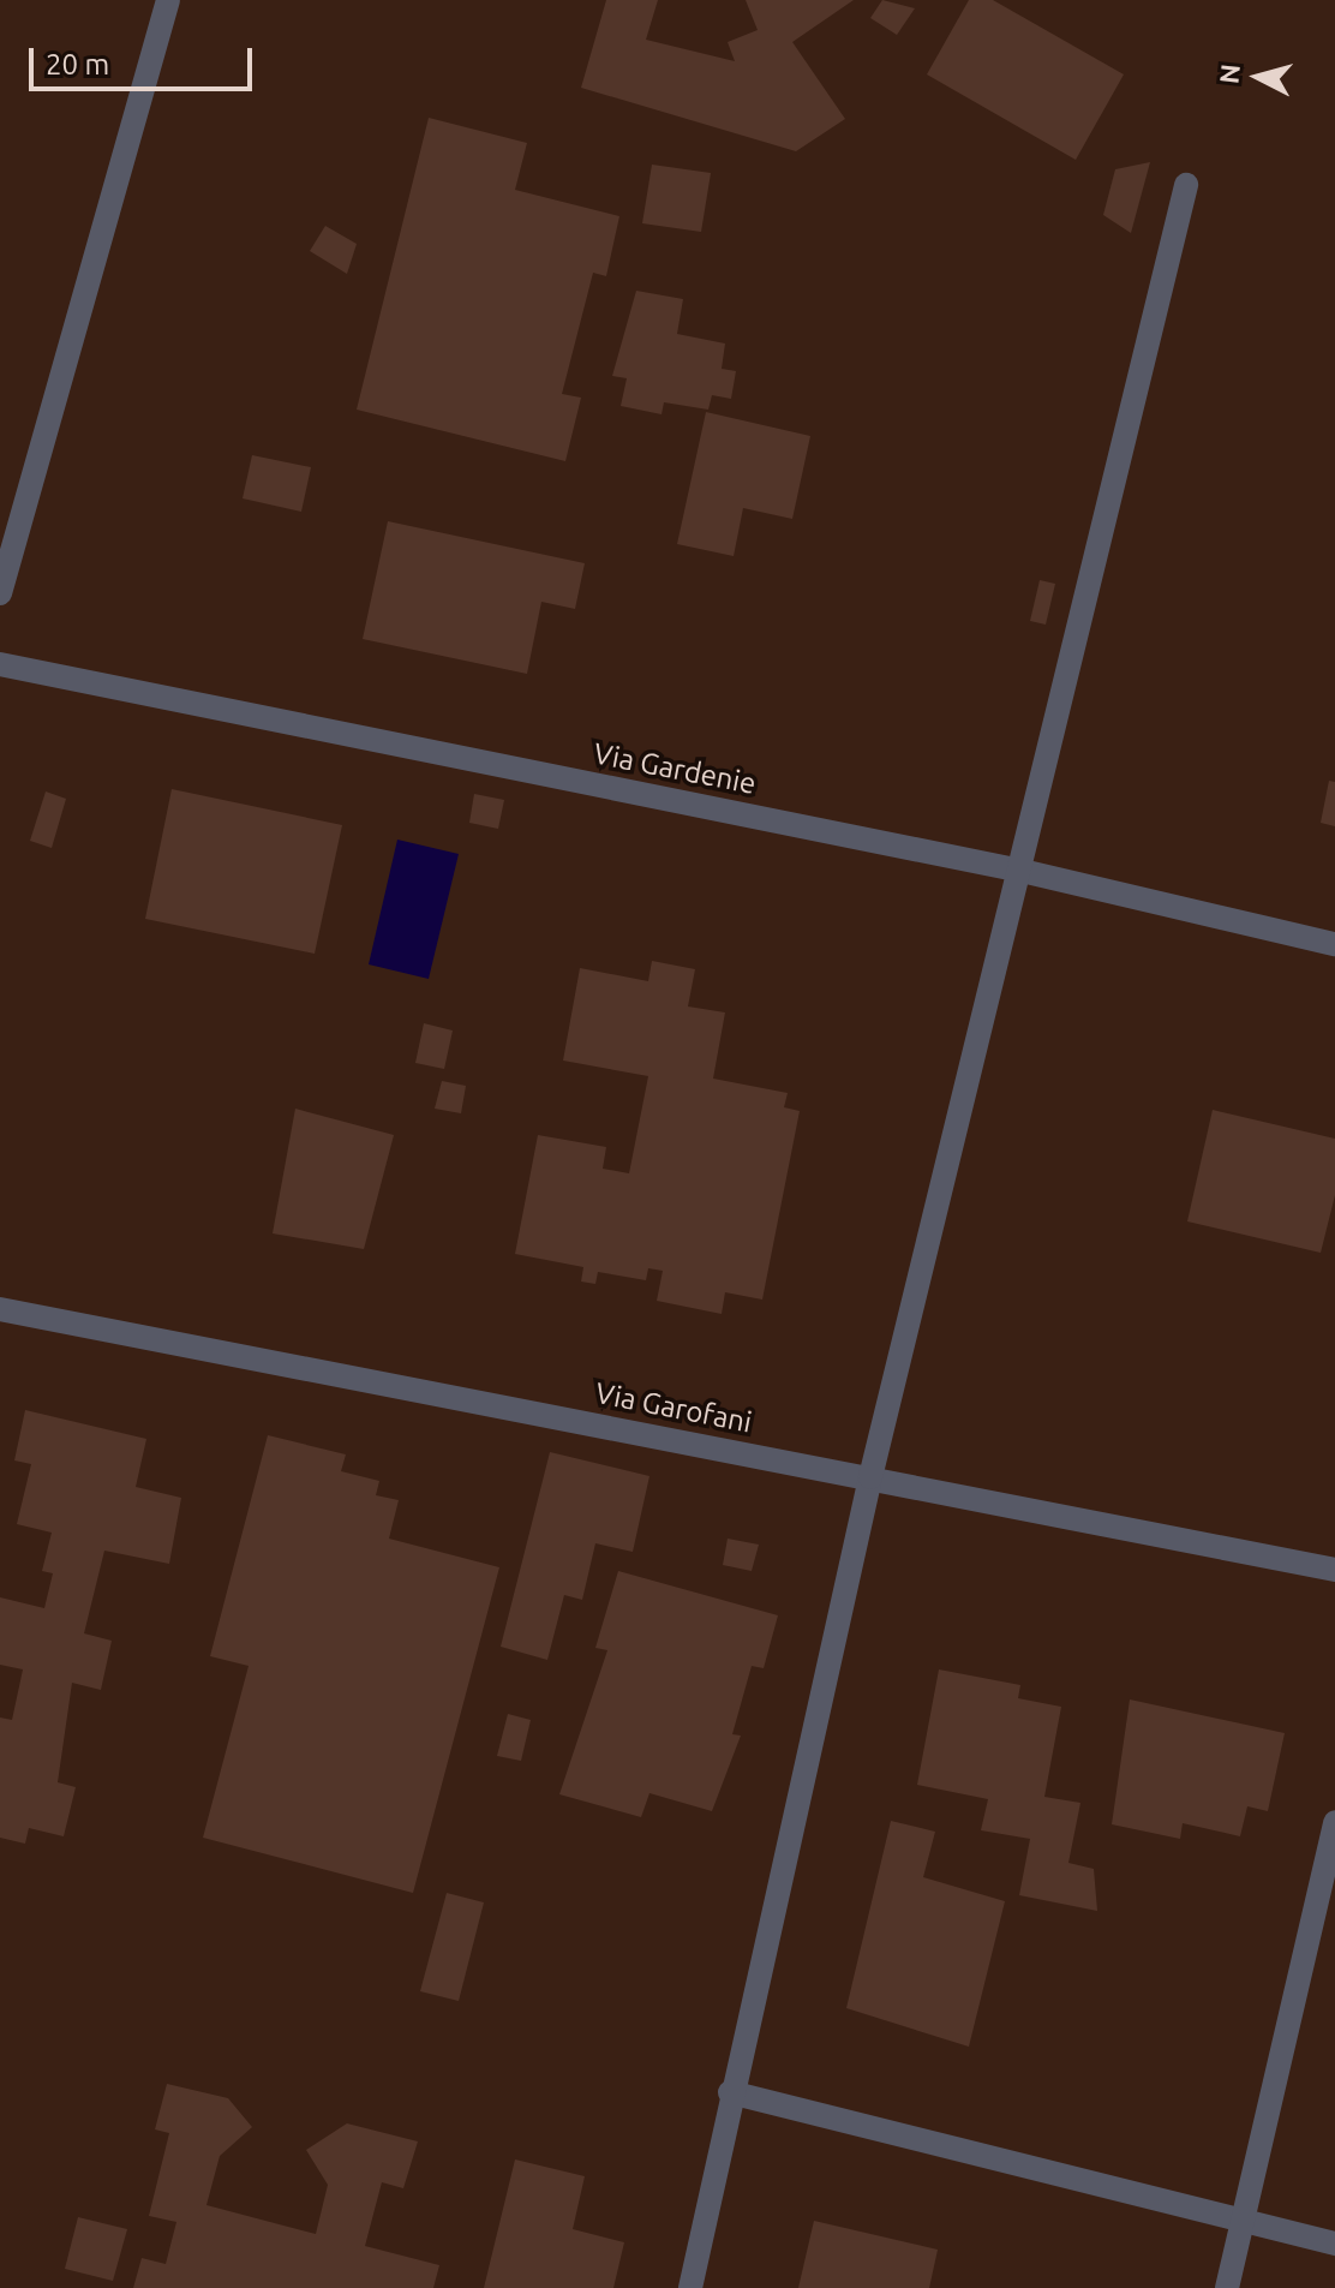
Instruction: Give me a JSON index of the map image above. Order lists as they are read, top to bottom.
{
  "streets": {
    "street": ["Via Gardenie", "Via Garofani"]
  },
  "scale_bar": "20 m",
  "north": "left"
}
